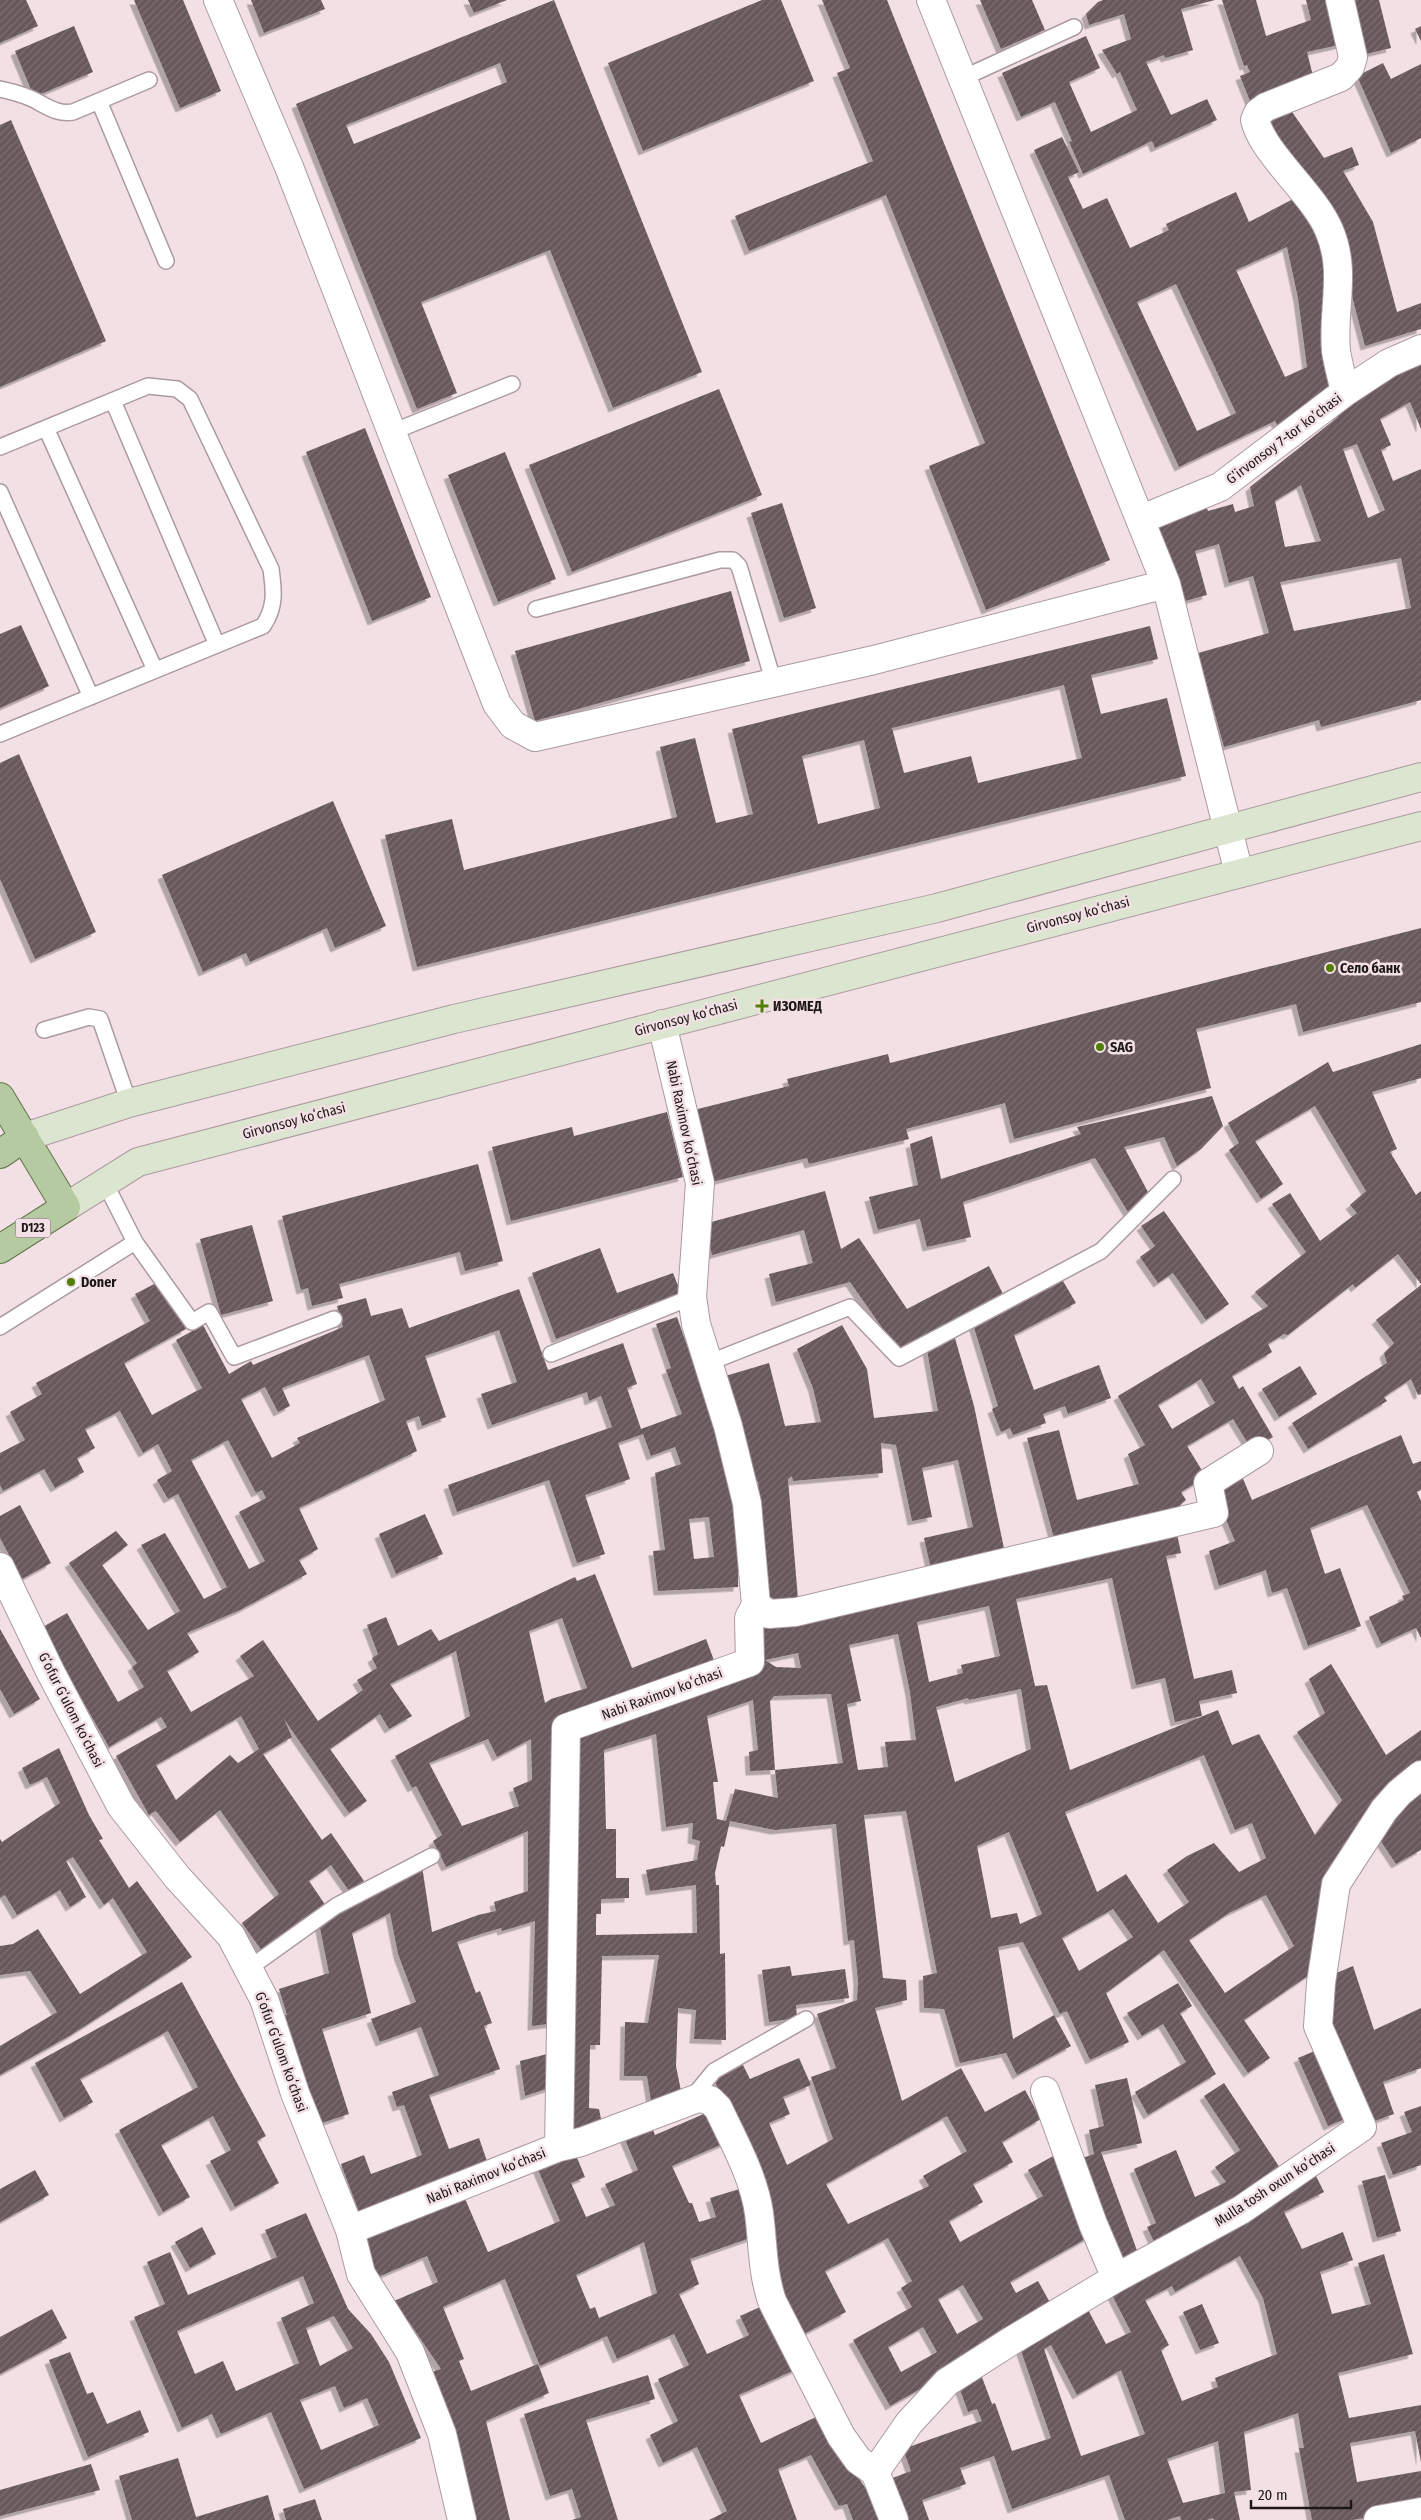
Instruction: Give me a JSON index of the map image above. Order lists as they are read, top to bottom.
{
  "streets": {
    "main road": ["Girvonsoy koʻchasi", "D123"],
    "street": [
      "Gʼirvonsoy 7-tor koʼchasi",
      "Nabi Raximov koʻchasi",
      "Gʻofur Gʻulom koʻchasi",
      "Mulla tosh oxun koʻchasi"
    ]
  },
  "crossings": [
    ["Girvonsoy koʻchasi", "Nabi Raximov koʻchasi"],
    ["Nabi Raximov koʻchasi", "Gʻofur Gʻulom koʻchasi"]
  ],
  "places": {
    "other": ["Село банк", "SAG", "Doner"],
    "health": ["ИЗОМЕД"]
  },
  "scale_bar": "20 m"
}
